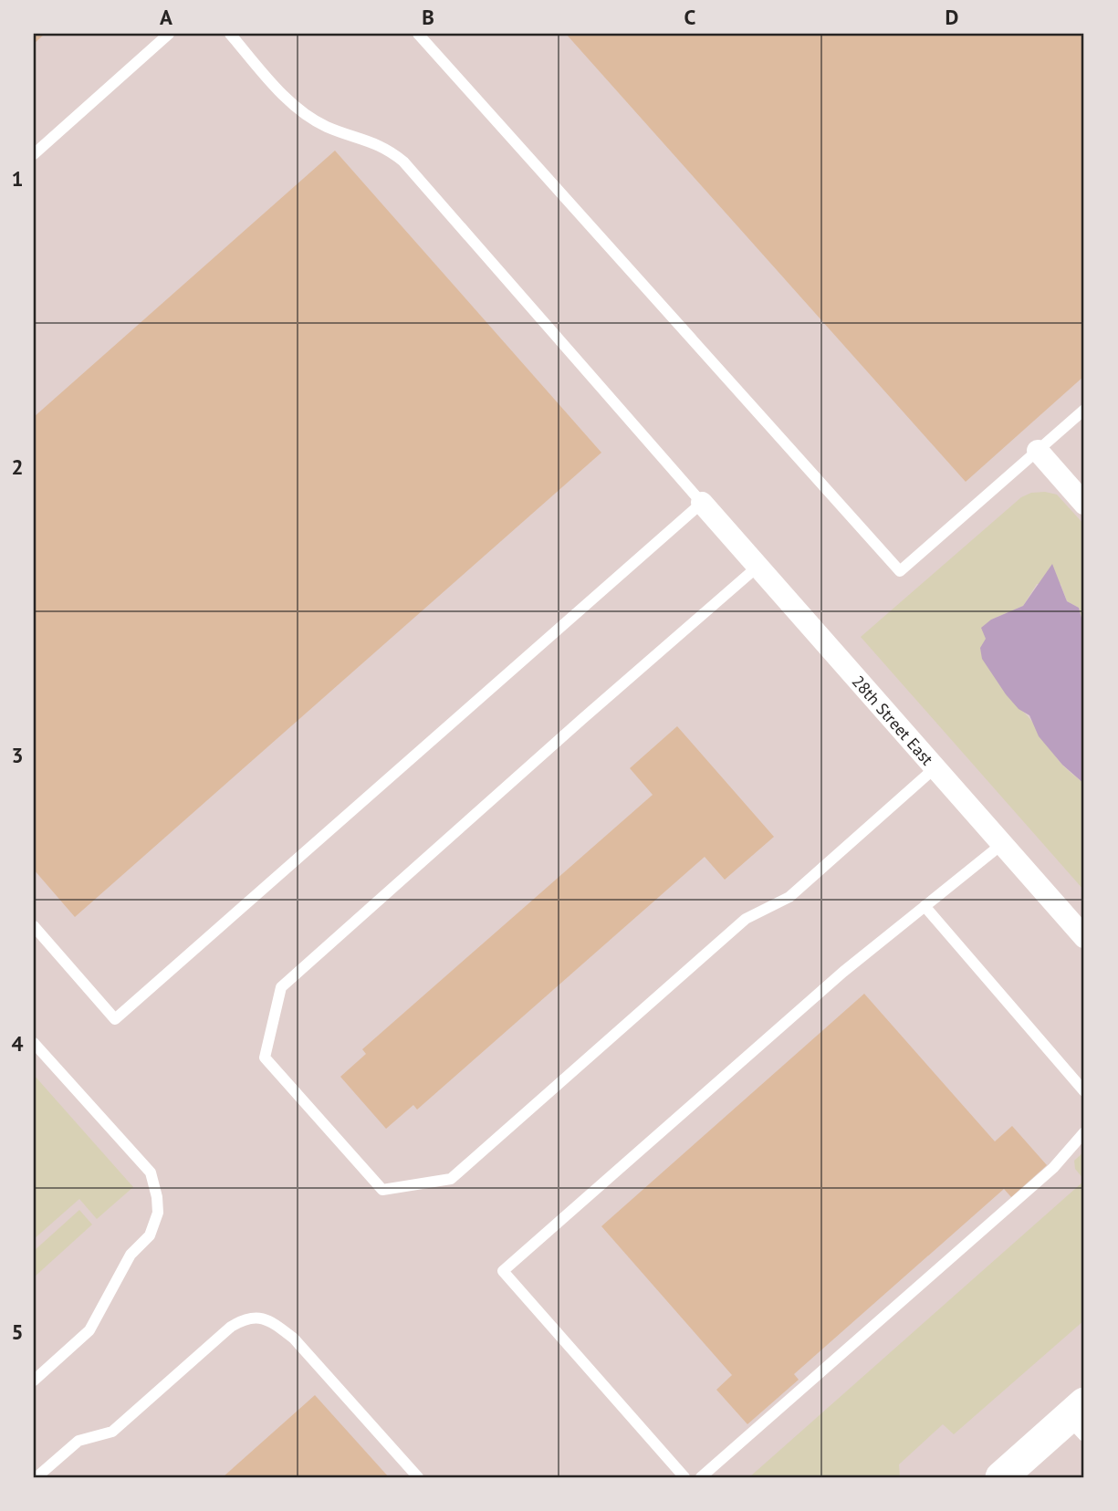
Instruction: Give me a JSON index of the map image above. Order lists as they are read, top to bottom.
{
  "streets": {
    "street": ["28th Street East"]
  },
  "grid": {
    "columns": [
      "A",
      "B",
      "C",
      "D"
    ],
    "rows": [
      "1",
      "2",
      "3",
      "4",
      "5"
    ]
  }
}
